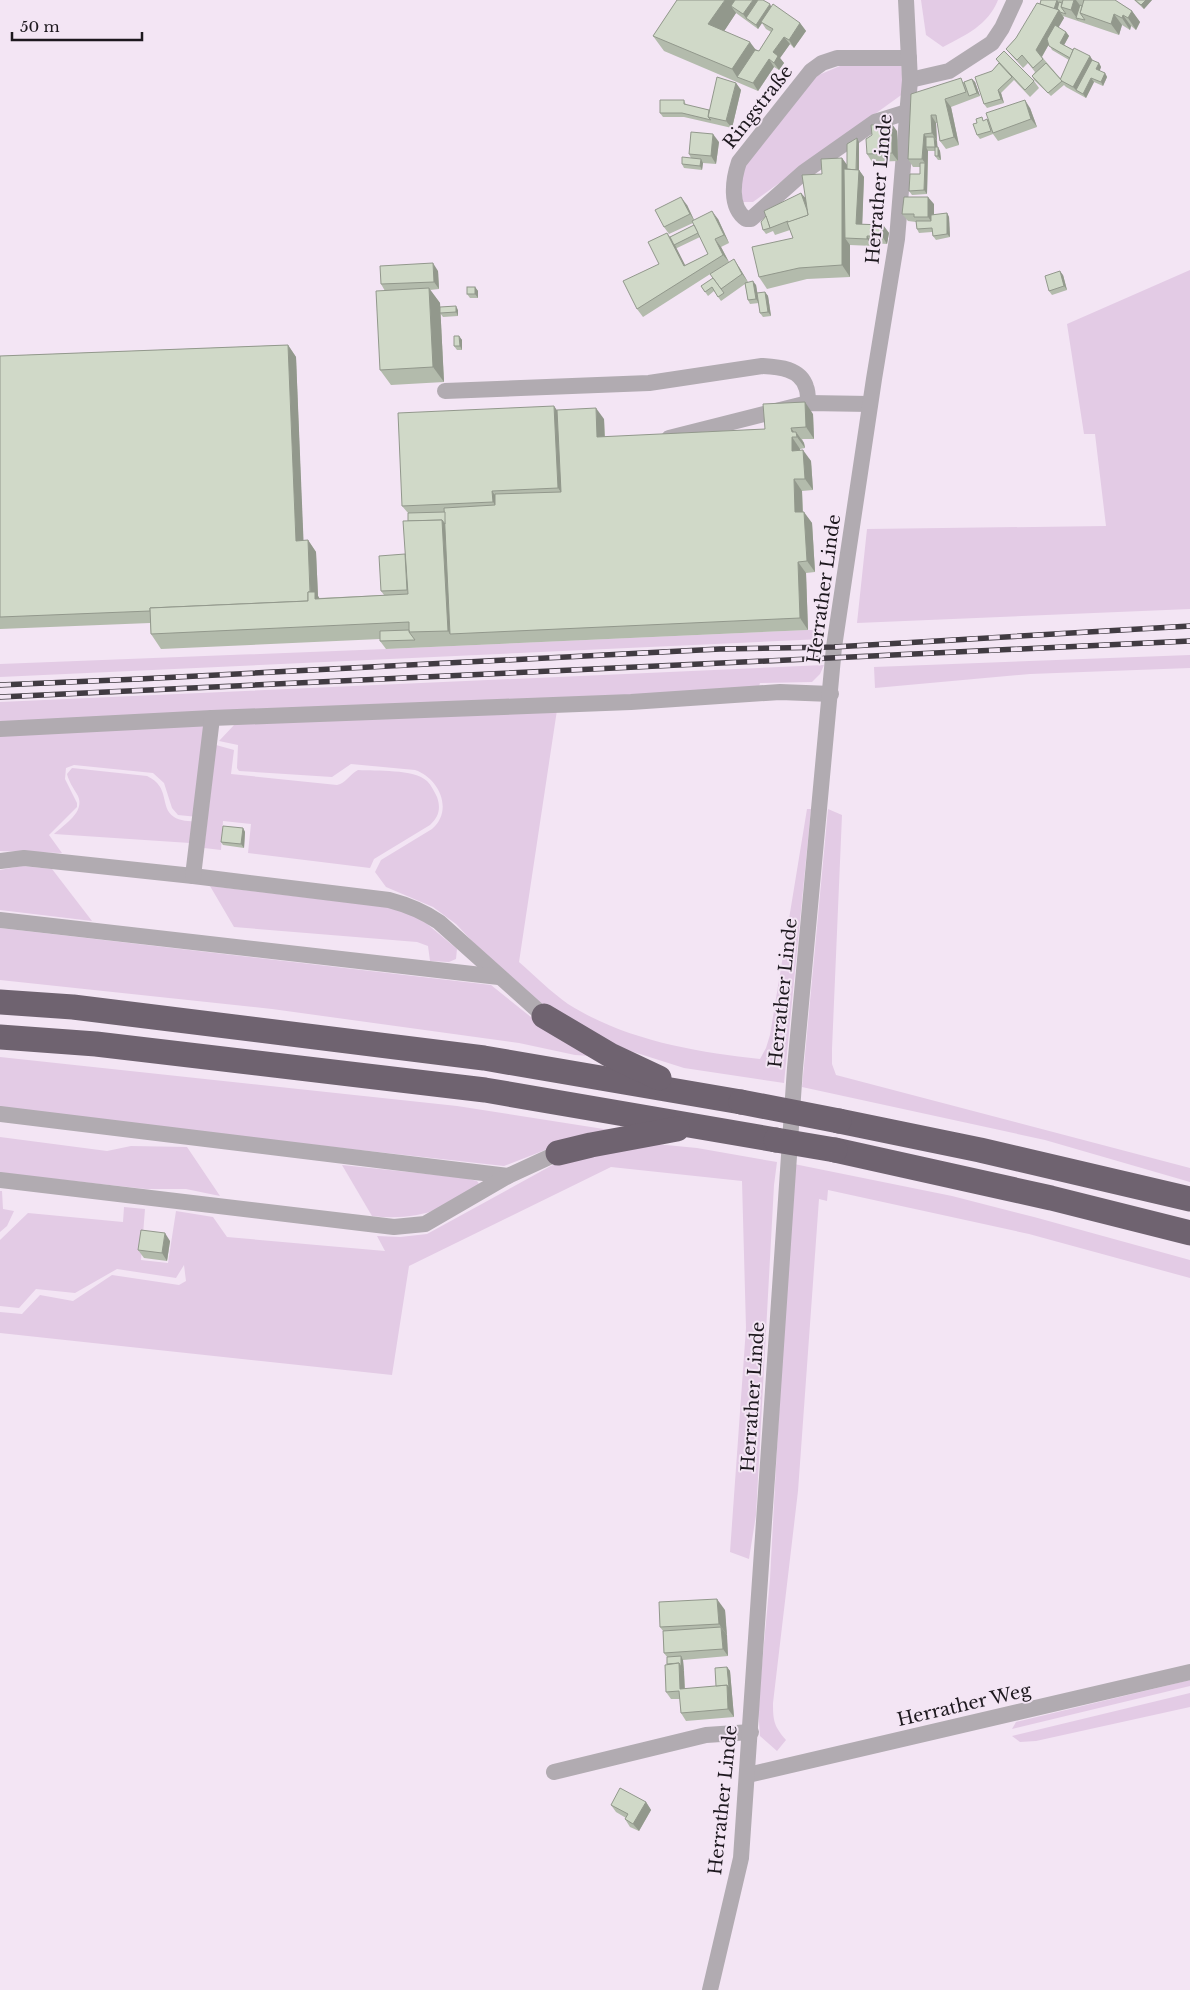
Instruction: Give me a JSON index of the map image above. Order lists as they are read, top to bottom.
{
  "streets": {
    "street": ["Ringstraße", "Herrather Linde", "Herrather Weg"]
  },
  "crossings": [
    ["Ringstraße", "Herrather Linde"],
    ["Herrather Linde", "Herrather Weg"]
  ],
  "scale_bar": "50 m"
}
